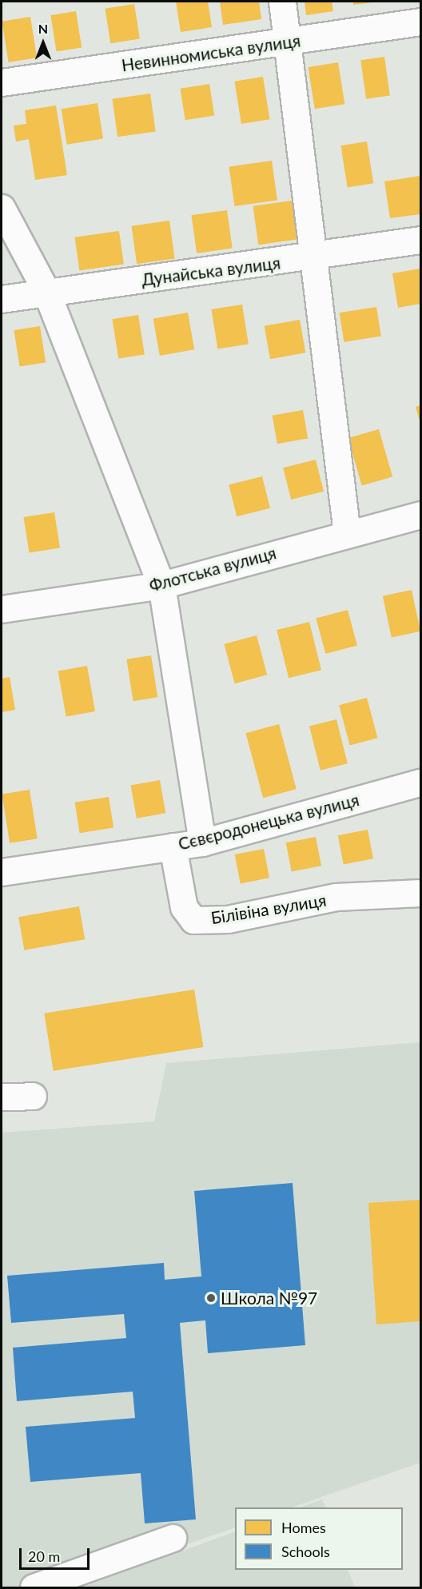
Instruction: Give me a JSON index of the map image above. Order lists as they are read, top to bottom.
{
  "streets": {
    "street": [
      "Невинномиська вулиця",
      "Дунайська вулиця",
      "Флотська вулиця",
      "Сєвєродонецька вулиця",
      "Білівіна вулиця"
    ]
  },
  "crossings": [
    ["Сєвєродонецька вулиця", "Білівіна вулиця"]
  ],
  "places": ["Школа №97"],
  "legend": ["Homes", "Schools"],
  "scale_bar": "20 m",
  "north": "top"
}
